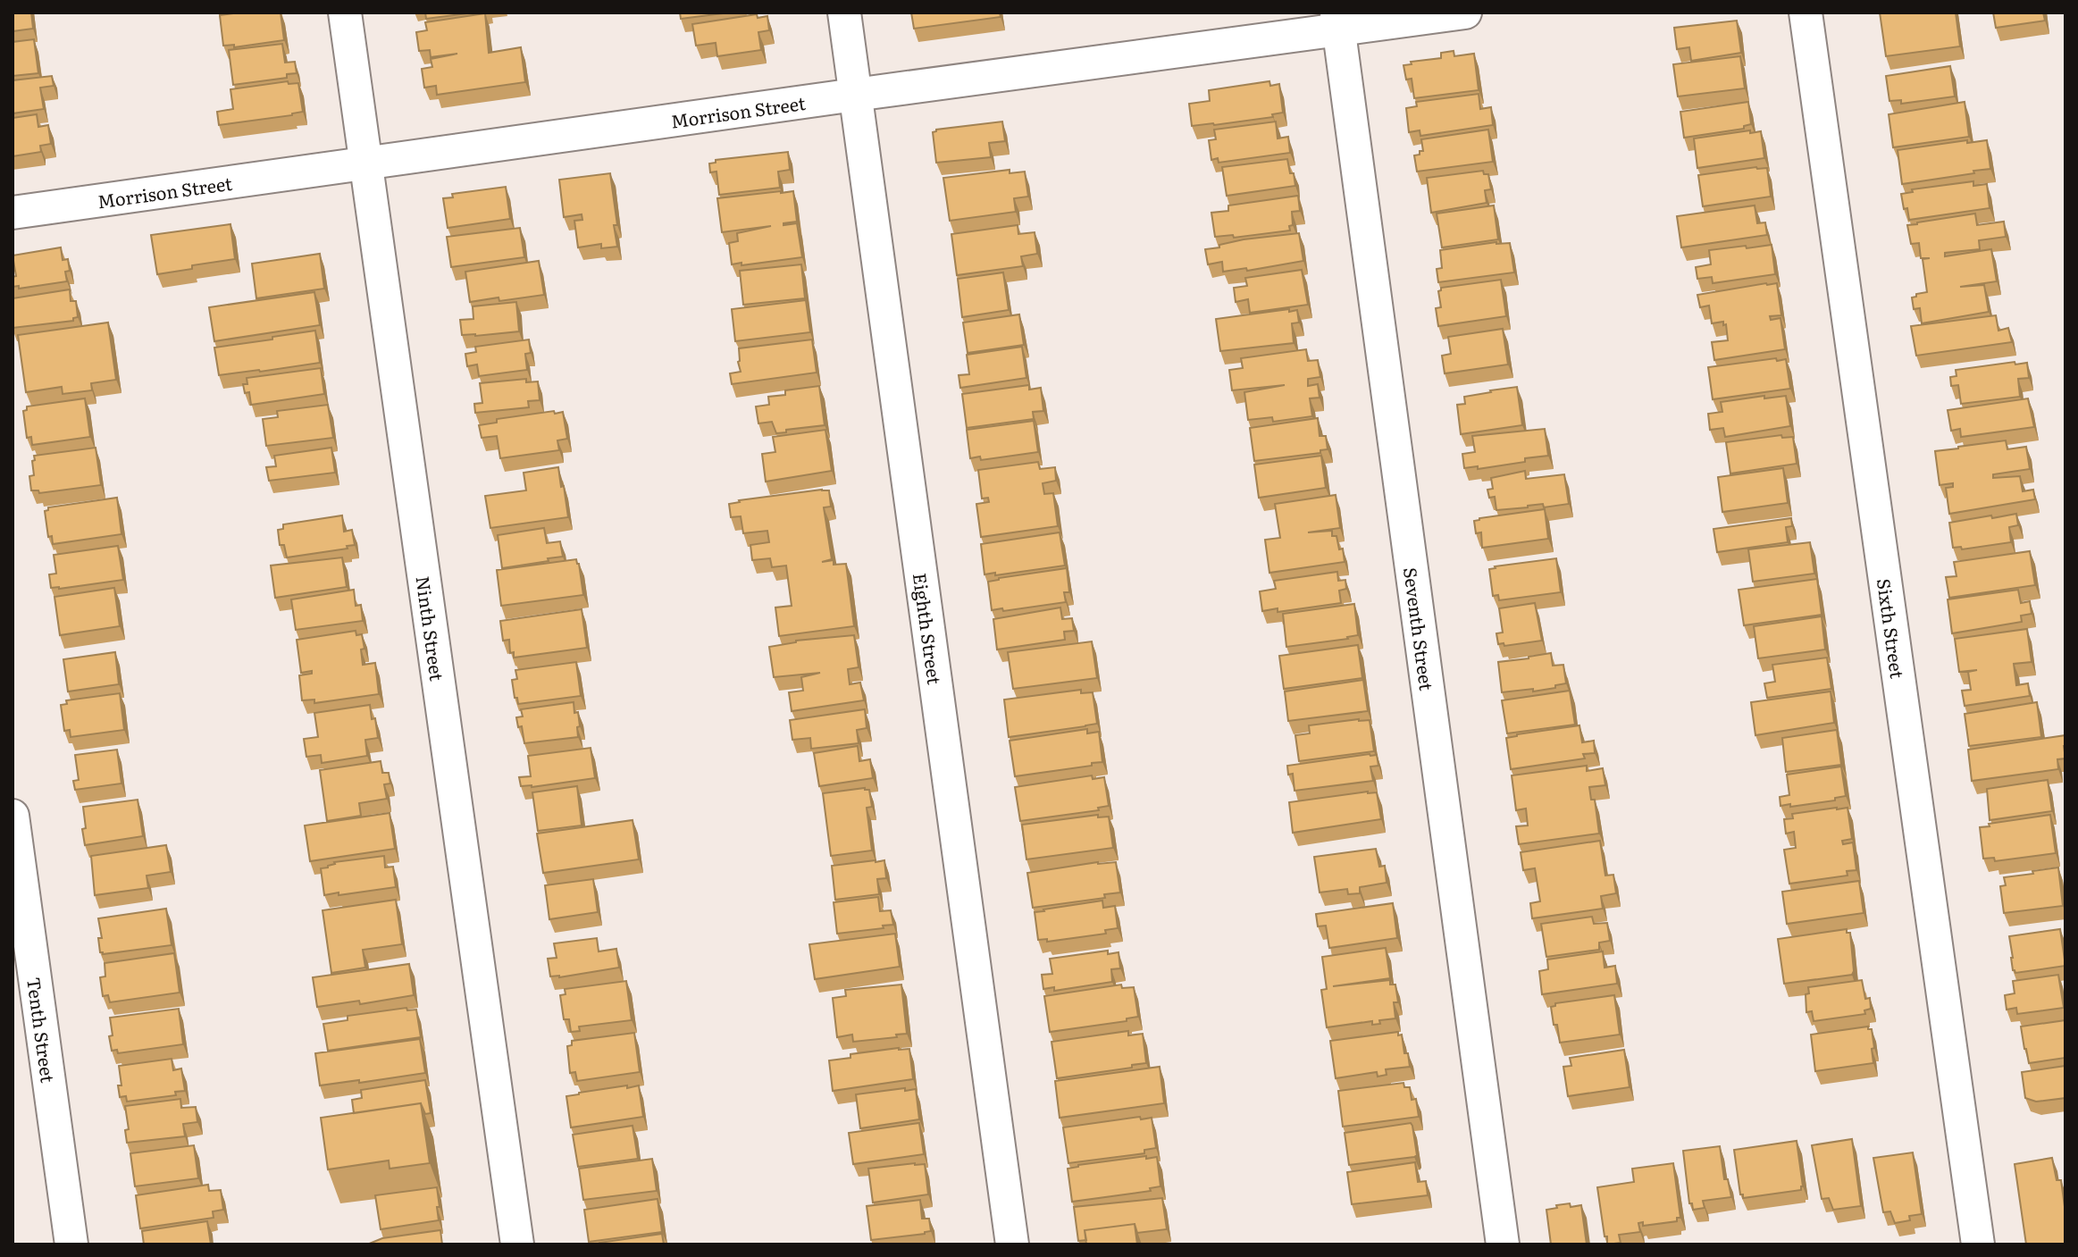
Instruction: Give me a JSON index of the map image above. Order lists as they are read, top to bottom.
{
  "streets": {
    "street": [
      "Morrison Street",
      "Ninth Street",
      "Seventh Street",
      "Sixth Street",
      "Eighth Street",
      "Tenth Street"
    ]
  },
  "crossings": [
    ["Morrison Street", "Ninth Street"],
    ["Morrison Street", "Seventh Street"],
    ["Morrison Street", "Eighth Street"]
  ]
}
